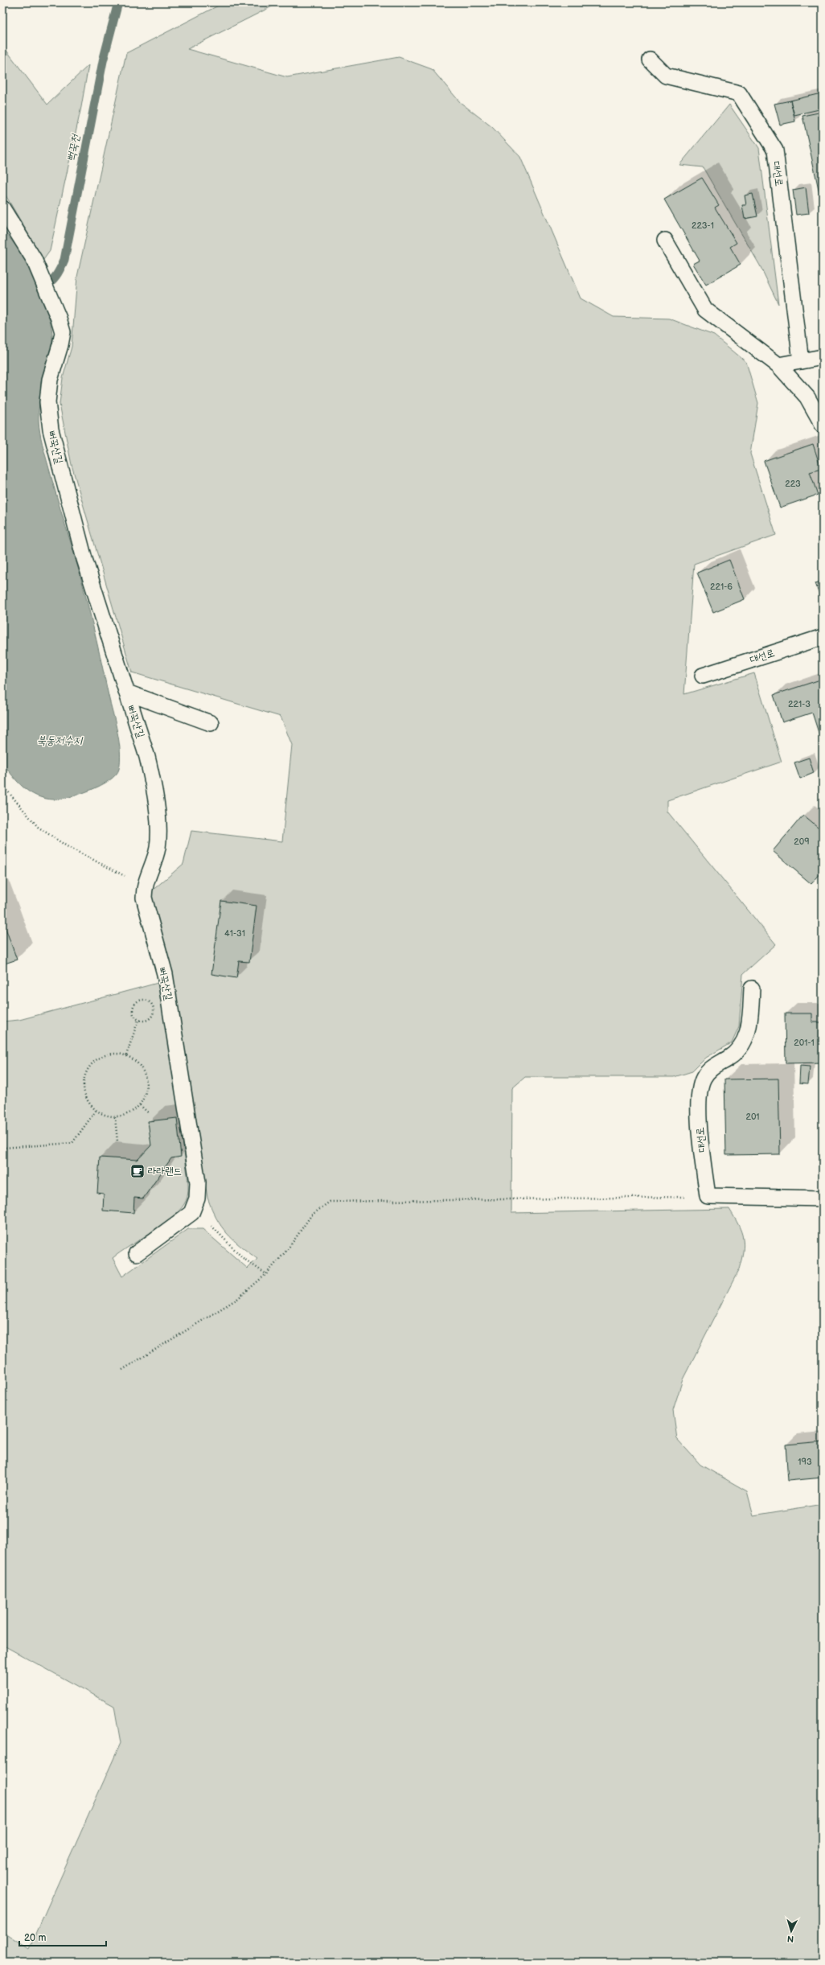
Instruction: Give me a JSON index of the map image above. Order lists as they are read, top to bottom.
{
  "streets": {
    "lane": ["대선로", "뻐꾹산길"]
  },
  "water": ["뻑꾹천", "북동저수지"],
  "places": {
    "cafe": ["라라랜드"]
  },
  "house_numbers": [
    "223-1",
    "223",
    "221-6",
    "221-3",
    "209",
    "41-31",
    "201-1",
    "201",
    "193"
  ],
  "scale_bar": "20 m",
  "north": "bottom"
}
